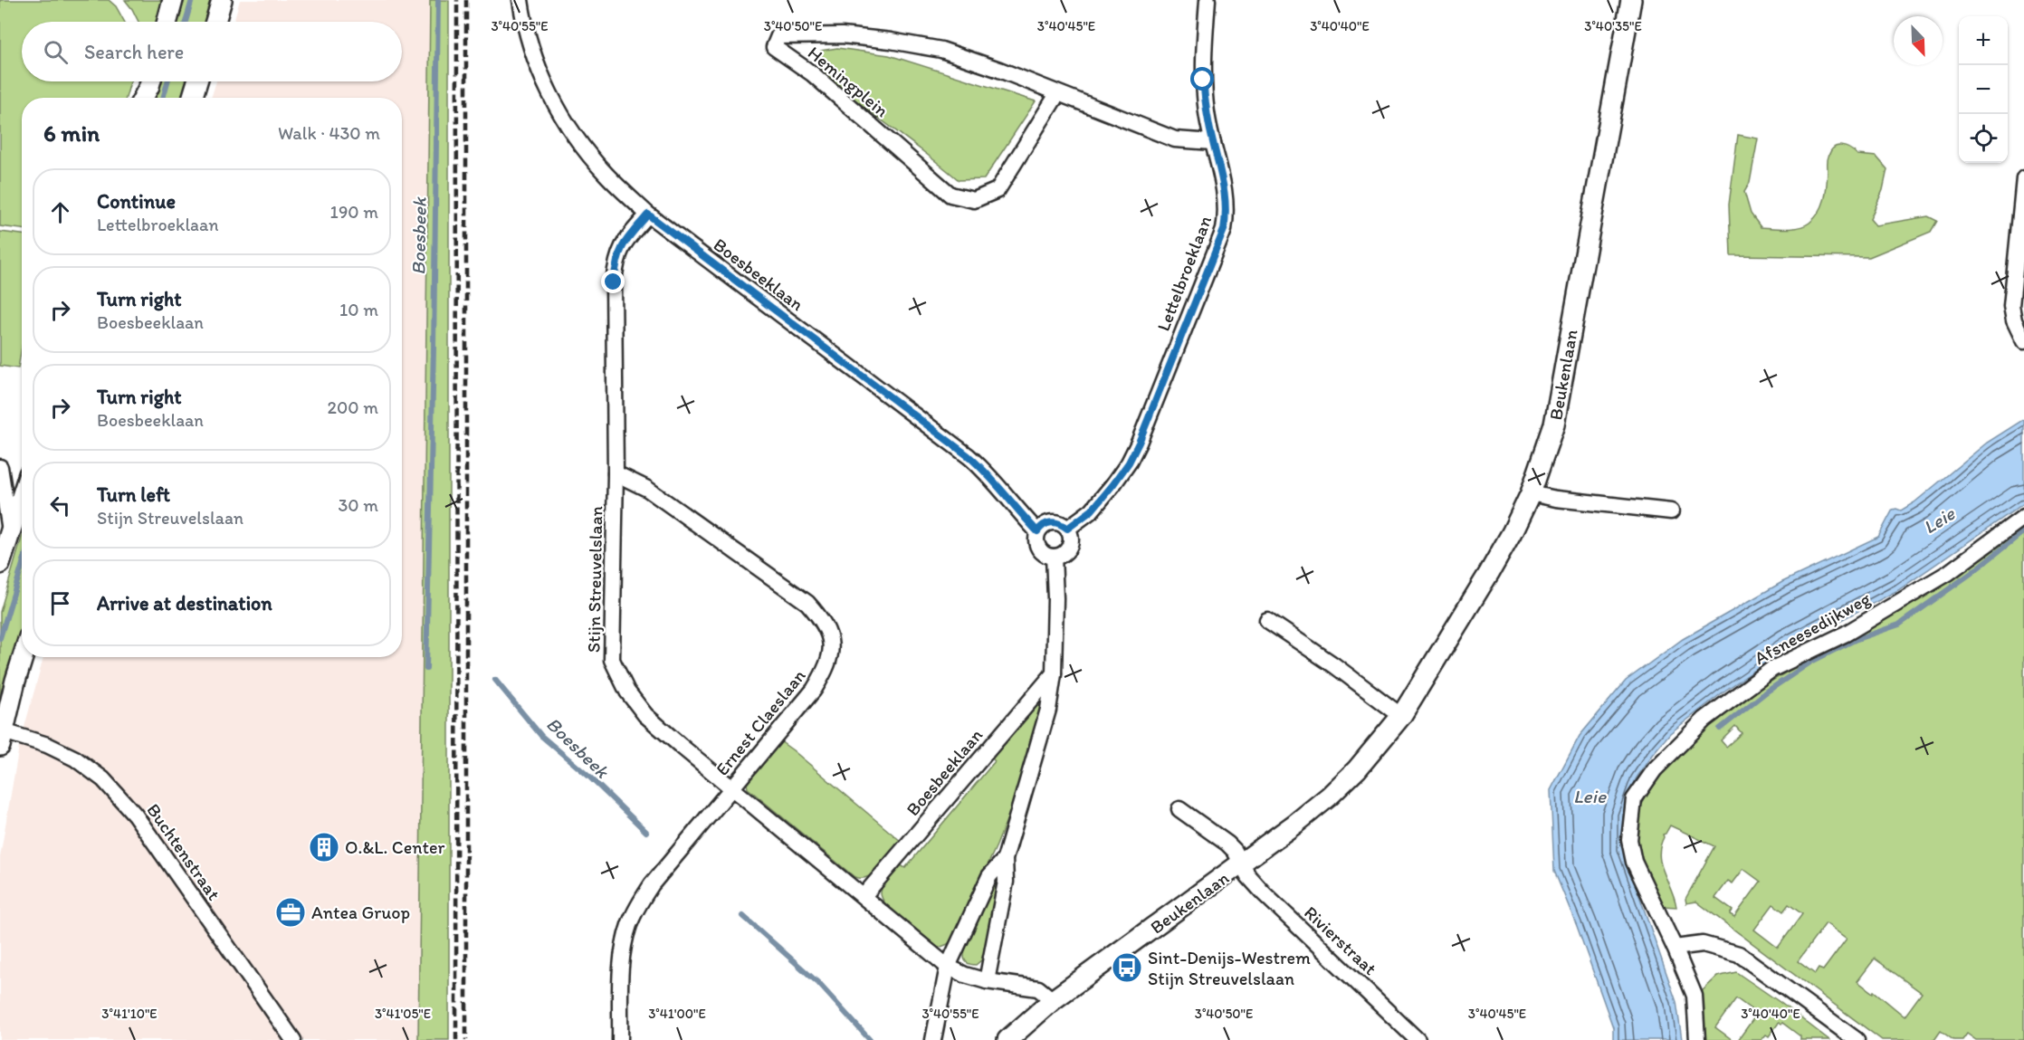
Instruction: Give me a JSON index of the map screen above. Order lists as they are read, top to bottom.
{
  "streets": {
    "street": [
      "Hemingplein",
      "Lettelbroeklaan",
      "Boesbeeklaan",
      "Beukenlaan",
      "Stijn Streuvelslaan",
      "Afsneesedijkweg",
      "Ernest Claeslaan",
      "Buchtenstraat",
      "Rivierstraat"
    ]
  },
  "crossings": [
    ["Hemingplein", "Lettelbroeklaan"],
    ["Lettelbroeklaan", "Boesbeeklaan"],
    ["Boesbeeklaan", "Stijn Streuvelslaan"],
    ["Beukenlaan", "Rivierstraat"],
    ["Stijn Streuvelslaan", "Ernest Claeslaan"]
  ],
  "water": ["Boesbeek", "Leie"],
  "places": {
    "building": ["O.&L. Center"],
    "office": ["Antea Gruop"],
    "bus stop": ["Sint-Denijs-Westrem Stijn Streuvelslaan"]
  },
  "north": "bottom right",
  "page": {
    "map_buttons": ["+", "−"],
    "search": "Search here",
    "heading": ["6 min", "Walk · 430 m"],
    "list": [
      ["Continue", "Lettelbroeklaan", "190 m"],
      ["Turn right", "Boesbeeklaan", "10 m"],
      ["Turn right", "Boesbeeklaan", "200 m"],
      ["Turn left", "Stijn Streuvelslaan", "30 m"],
      "Arrive at destination"
    ]
  },
  "coordinates": [
    "3°40'55\"E",
    "3°40'50\"E",
    "3°40'45\"E",
    "3°40'40\"E",
    "3°40'35\"E",
    "3°41'10\"E",
    "3°41'05\"E",
    "3°41'00\"E"
  ]
}
